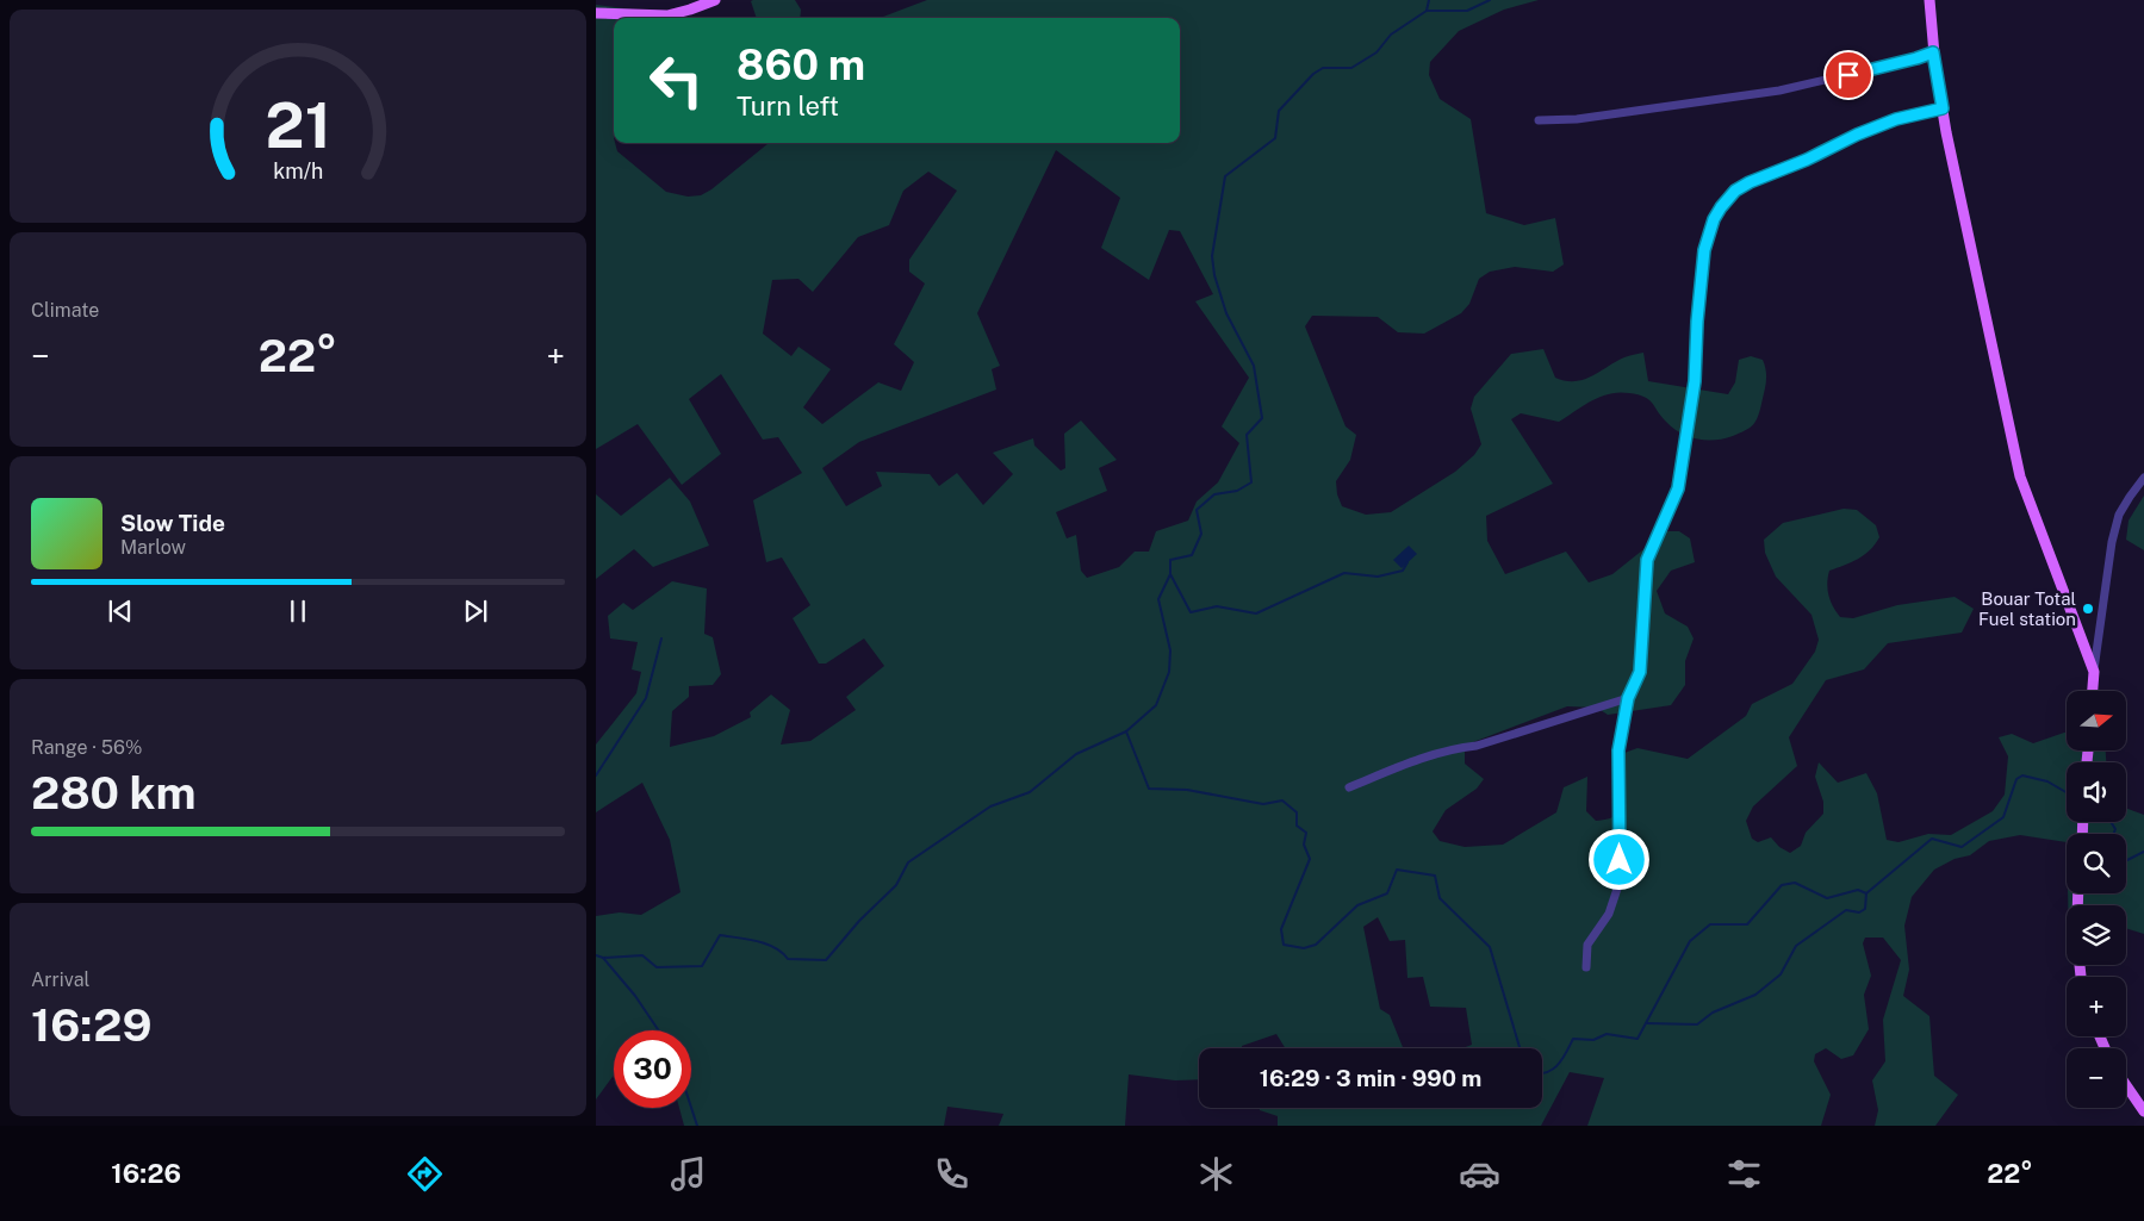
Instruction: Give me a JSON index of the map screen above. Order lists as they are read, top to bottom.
{
  "places": ["Bouar Total Fuel station"],
  "north": "right",
  "page": {
    "turn": ["860 m", "Turn left"],
    "tile": [
      "Climate",
      ["Range · 56%", "280 km"],
      ["Arrival", "16:29"]
    ],
    "heat": ["−", "22°", "+"],
    "song": ["Slow Tide", "Marlow"],
    "map_buttons": ["+", "−"],
    "limit": "30",
    "trip": "16:29 · 3 min · 990 m",
    "tabs": ["16:26", "22°"],
    "gauge": ["21", "km/h"]
  }
}
